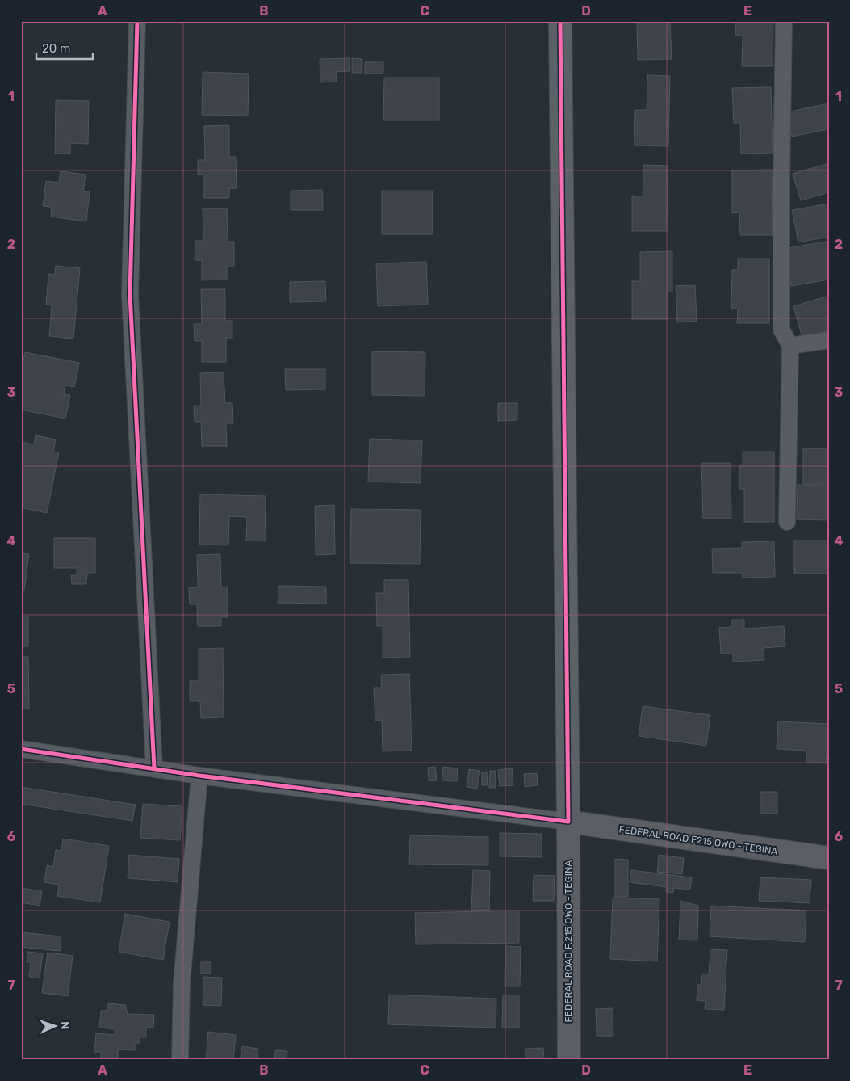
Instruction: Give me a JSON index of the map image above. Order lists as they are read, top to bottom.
{
  "streets": {
    "main road": ["FEDERAL ROAD F215 OWO - TEGINA", "FEDERAL ROAD F.215 OWO - TEGINA"]
  },
  "crossings": [
    ["FEDERAL ROAD F215 OWO - TEGINA", "FEDERAL ROAD F.215 OWO - TEGINA"]
  ],
  "scale_bar": "20 m",
  "north": "right",
  "grid": {
    "columns": [
      "A",
      "B",
      "C",
      "D",
      "E"
    ],
    "rows": [
      "1",
      "2",
      "3",
      "4",
      "5",
      "6",
      "7"
    ]
  }
}
